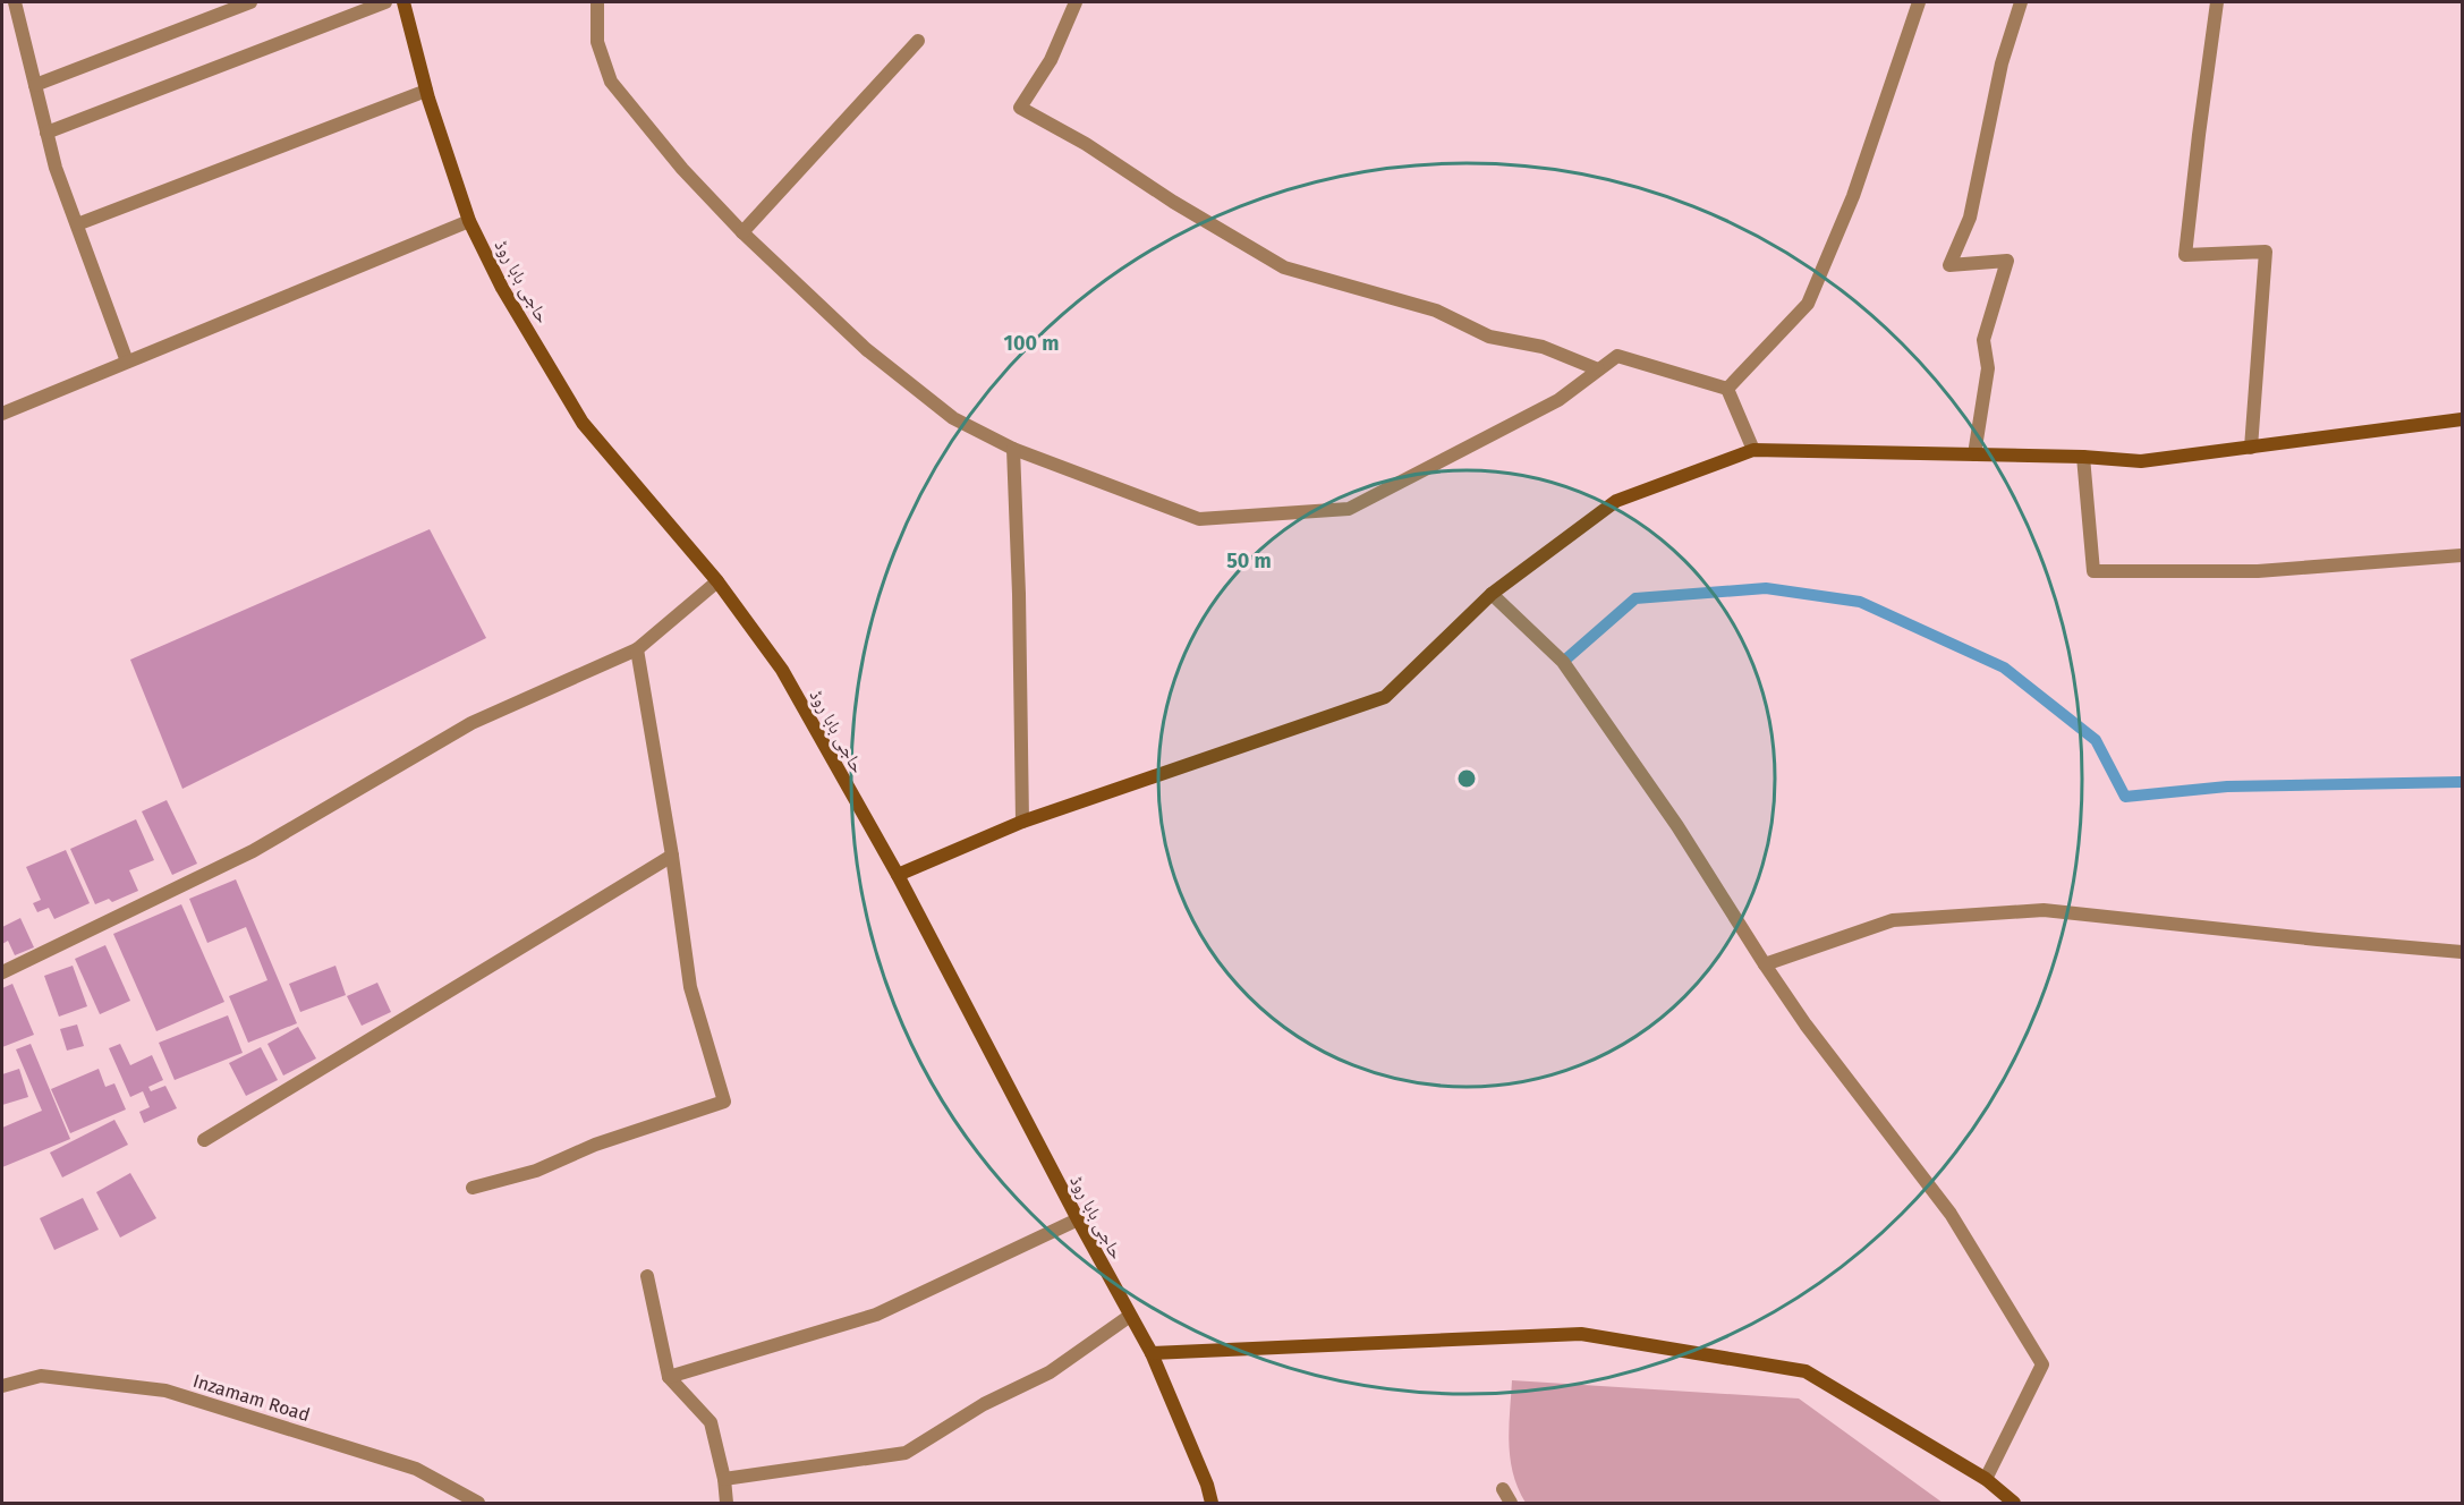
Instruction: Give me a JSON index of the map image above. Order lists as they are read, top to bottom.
{
  "streets": {
    "street": ["حاجی بابا روڈ", "Inzamam Road"]
  },
  "rings": ["100 m", "50 m"]
}
